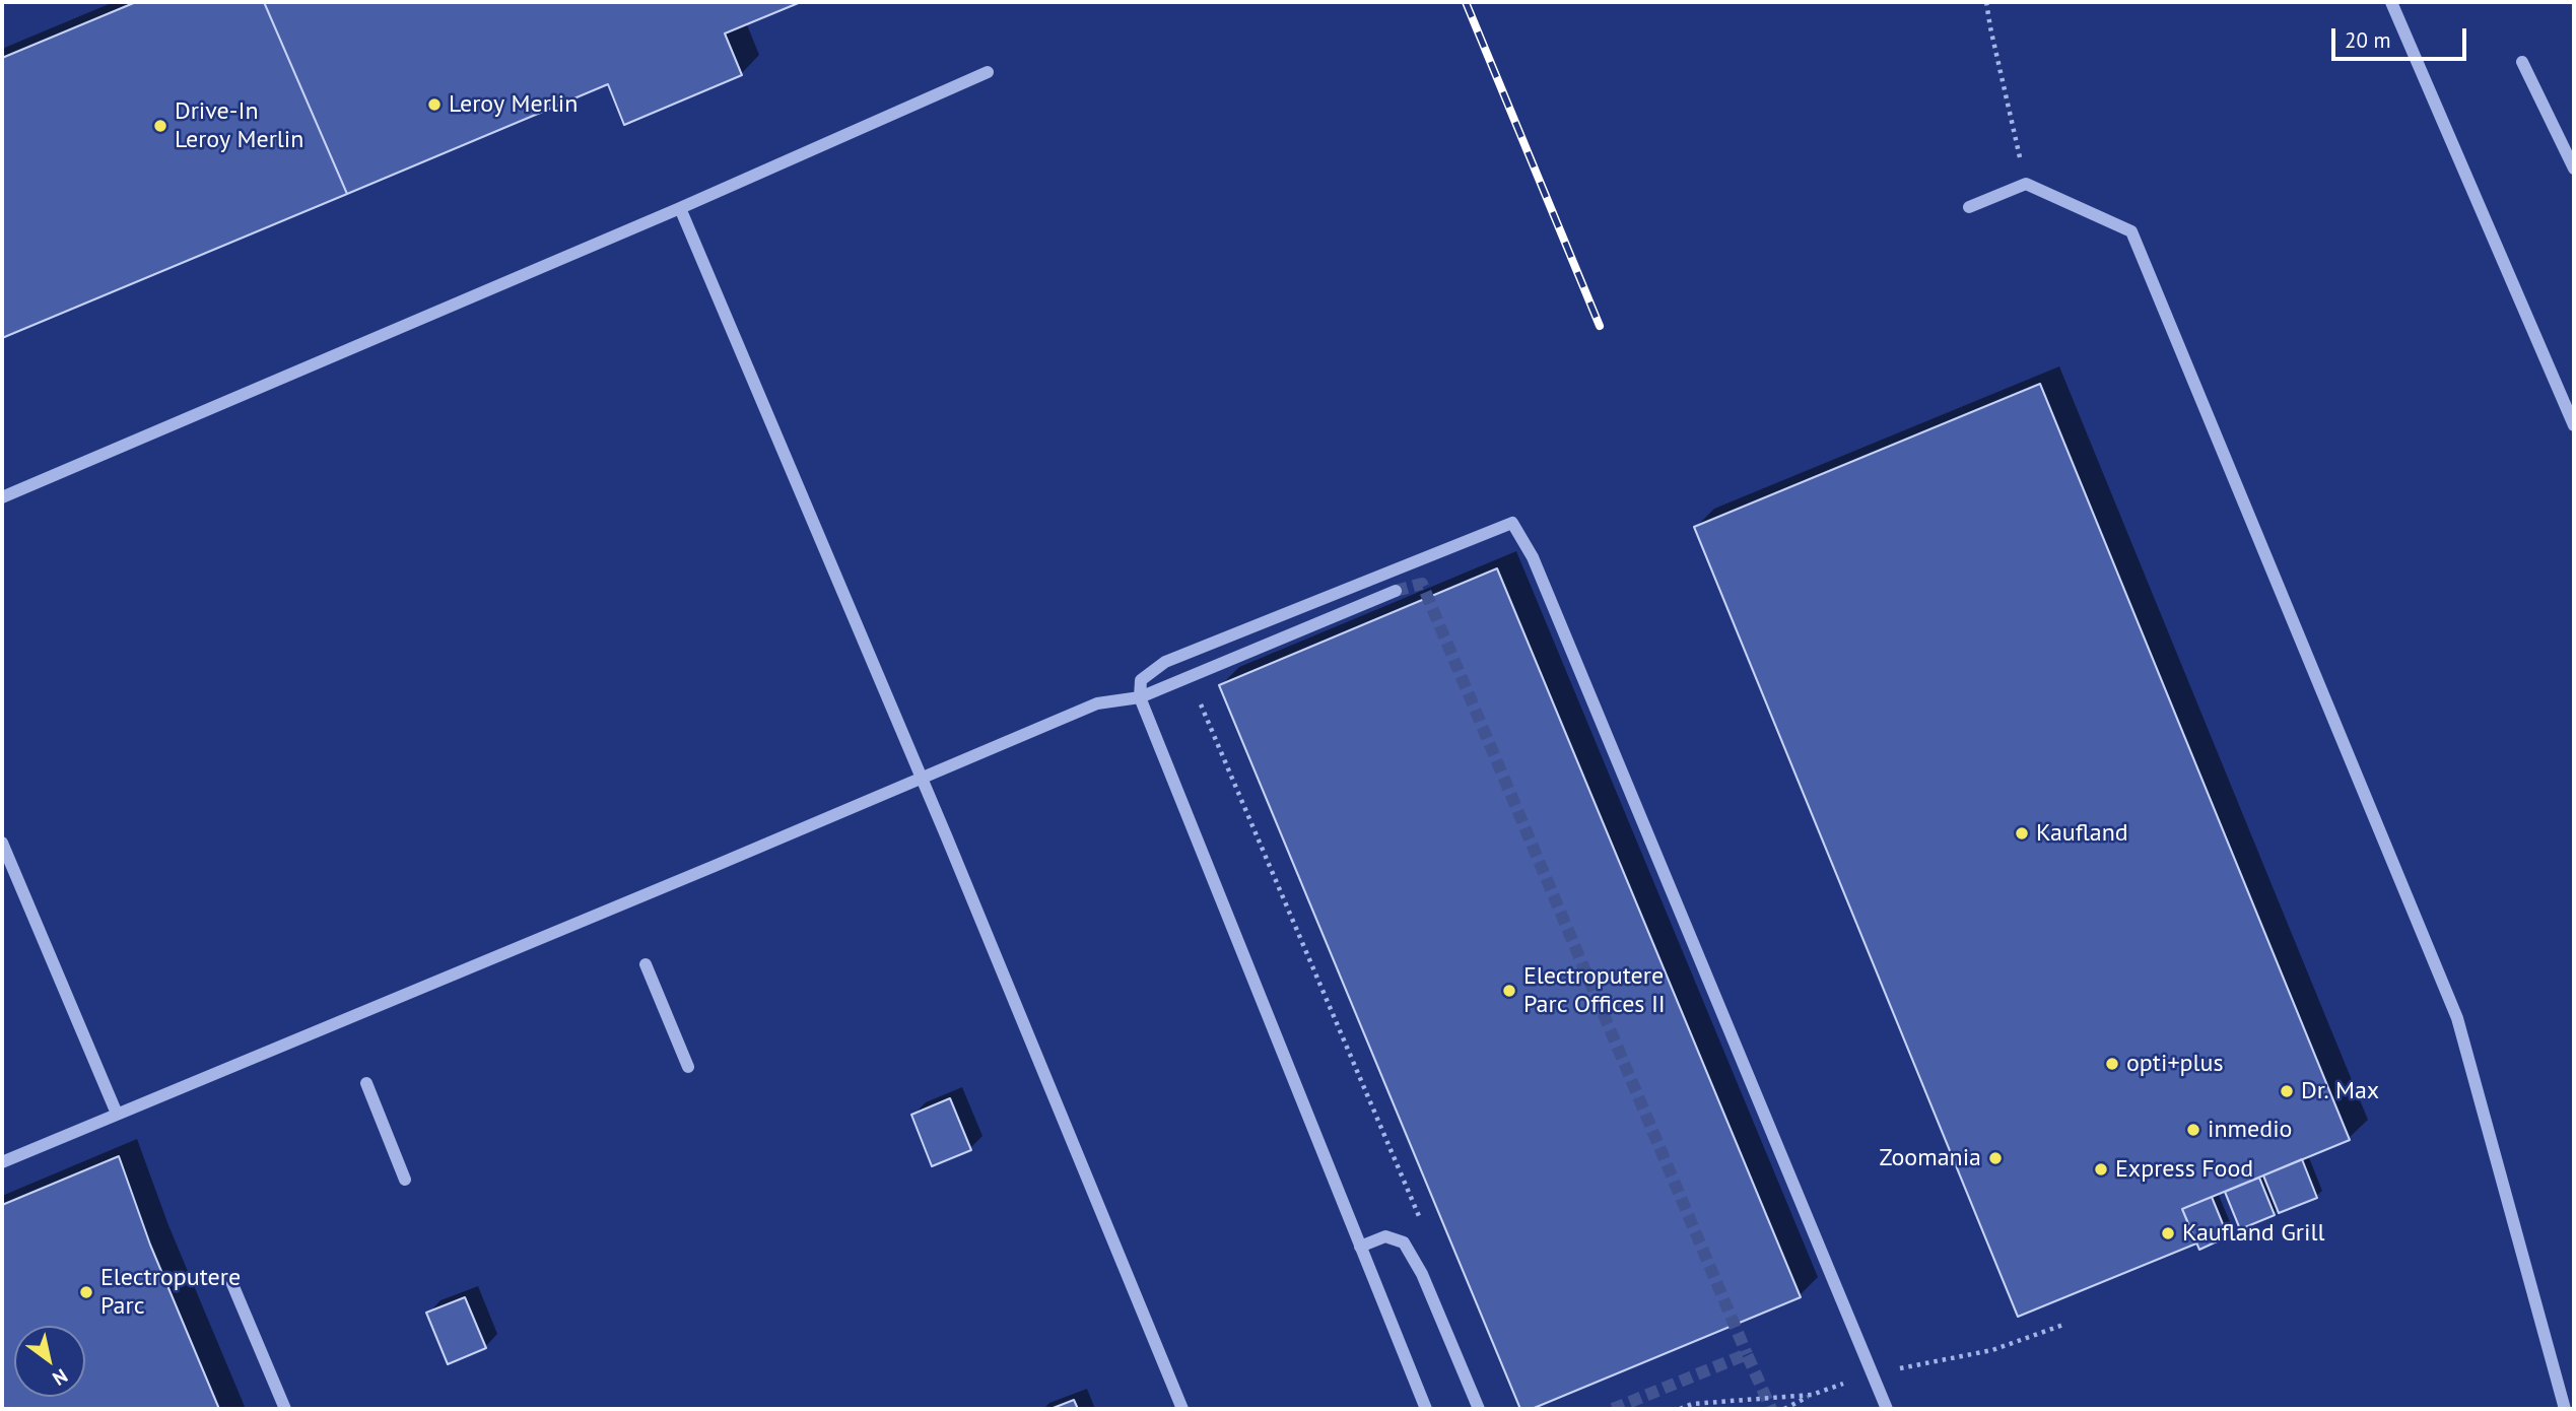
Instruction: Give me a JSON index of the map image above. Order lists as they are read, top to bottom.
{
  "places": [
    "Leroy Merlin",
    "Drive-In Leroy Merlin",
    "Kaufland",
    "Electroputere Parc Offices II",
    "opti+plus",
    "Dr. Max",
    "inmedio",
    "Zoomania",
    "Express Food",
    "Kaufland Grill",
    "Electroputere Parc"
  ],
  "scale_bar": "20 m",
  "north": "bottom right"
}
